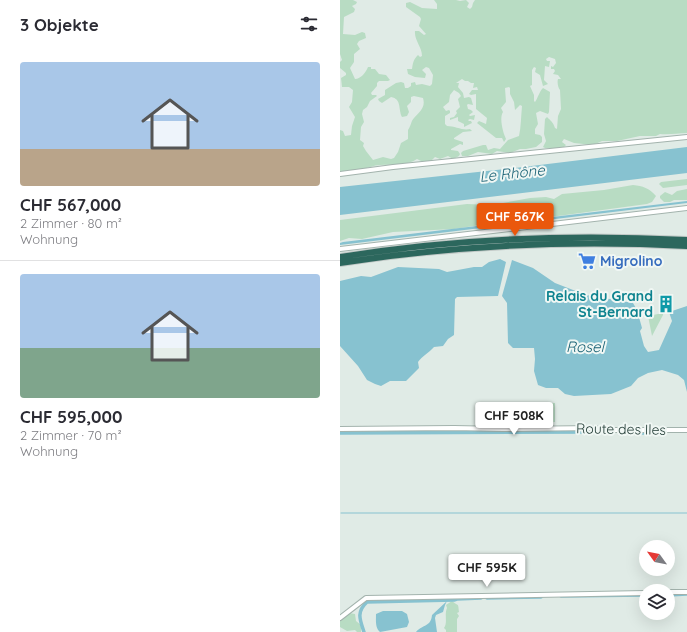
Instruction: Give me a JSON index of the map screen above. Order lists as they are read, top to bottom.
{
  "streets": {
    "street": ["Route des Iles"]
  },
  "water": ["Le Rhône", "Rosel"],
  "places": {
    "supermarket": ["Migrolino"],
    "building": ["Relais du Grand St-Bernard"]
  },
  "north": "top left",
  "page": {
    "heading": "3 Objekte",
    "list": [
      {
        "name": "CHF 567,000",
        "note": "2 Zimmer · 80 m² · Wohnung"
      },
      {
        "name": "CHF 595,000",
        "note": "2 Zimmer · 70 m² · Wohnung"
      }
    ],
    "price": ["CHF 567K", "CHF 508K", "CHF 595K"]
  }
}
